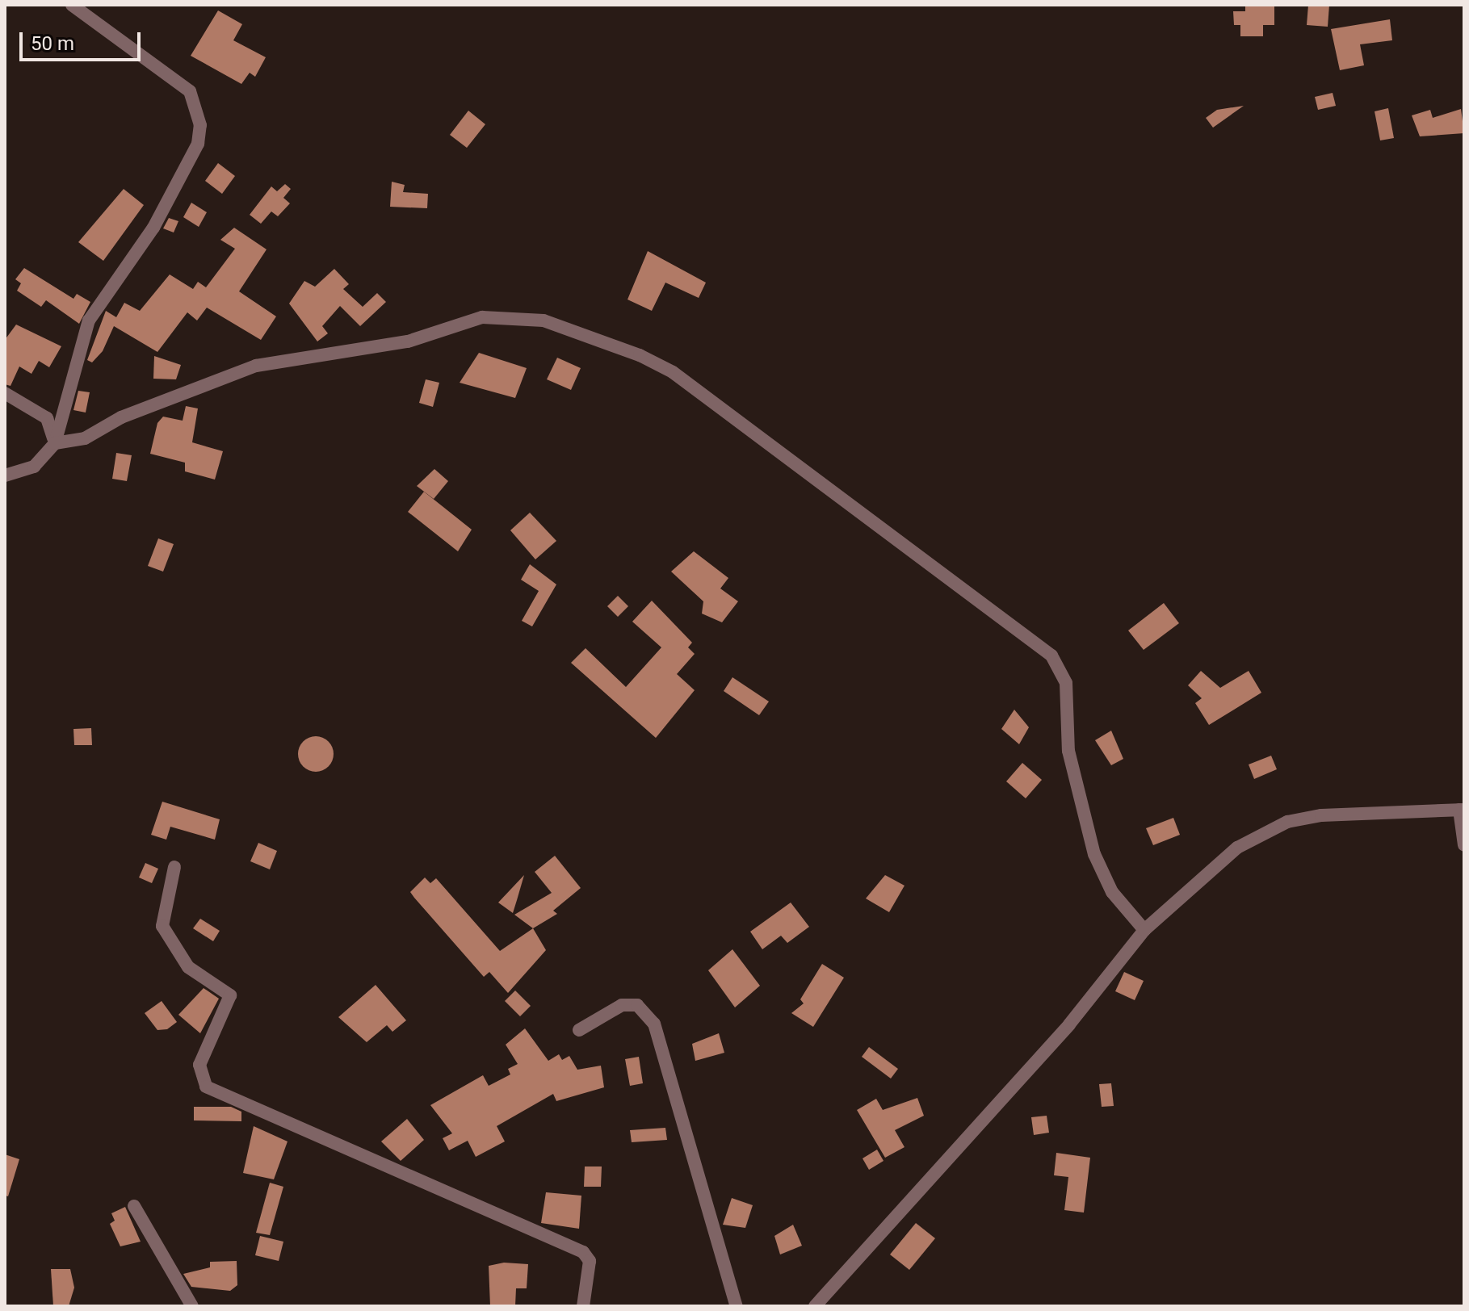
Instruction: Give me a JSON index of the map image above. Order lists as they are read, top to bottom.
{
  "scale_bar": "50 m"
}
